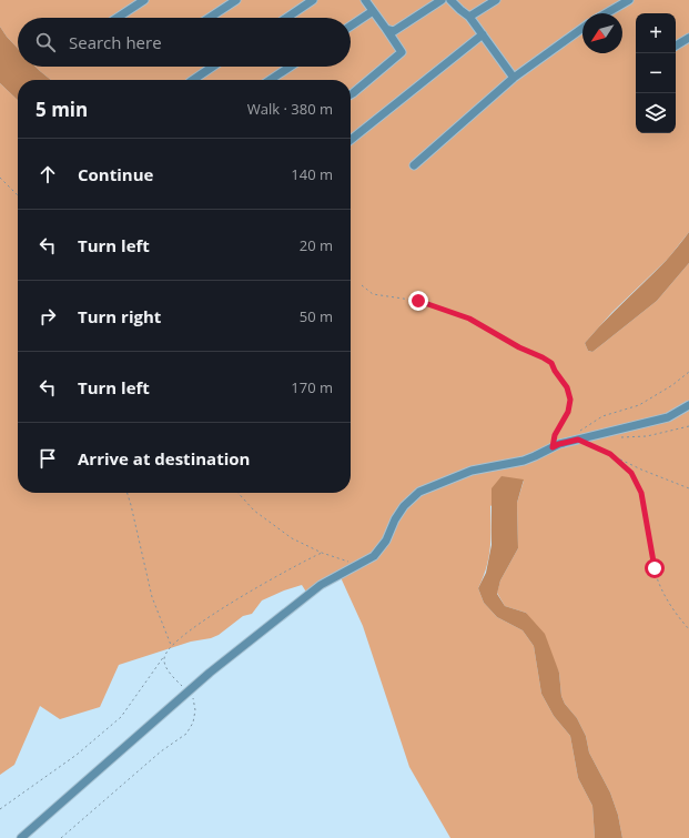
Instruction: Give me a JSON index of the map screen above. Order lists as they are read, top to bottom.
{
  "north": "bottom left",
  "page": {
    "map_buttons": ["+", "−"],
    "search": "Search here",
    "heading": ["5 min", "Walk · 380 m"],
    "list": [
      ["Continue", "140 m"],
      ["Turn left", "20 m"],
      ["Turn right", "50 m"],
      ["Turn left", "170 m"],
      "Arrive at destination"
    ]
  }
}
